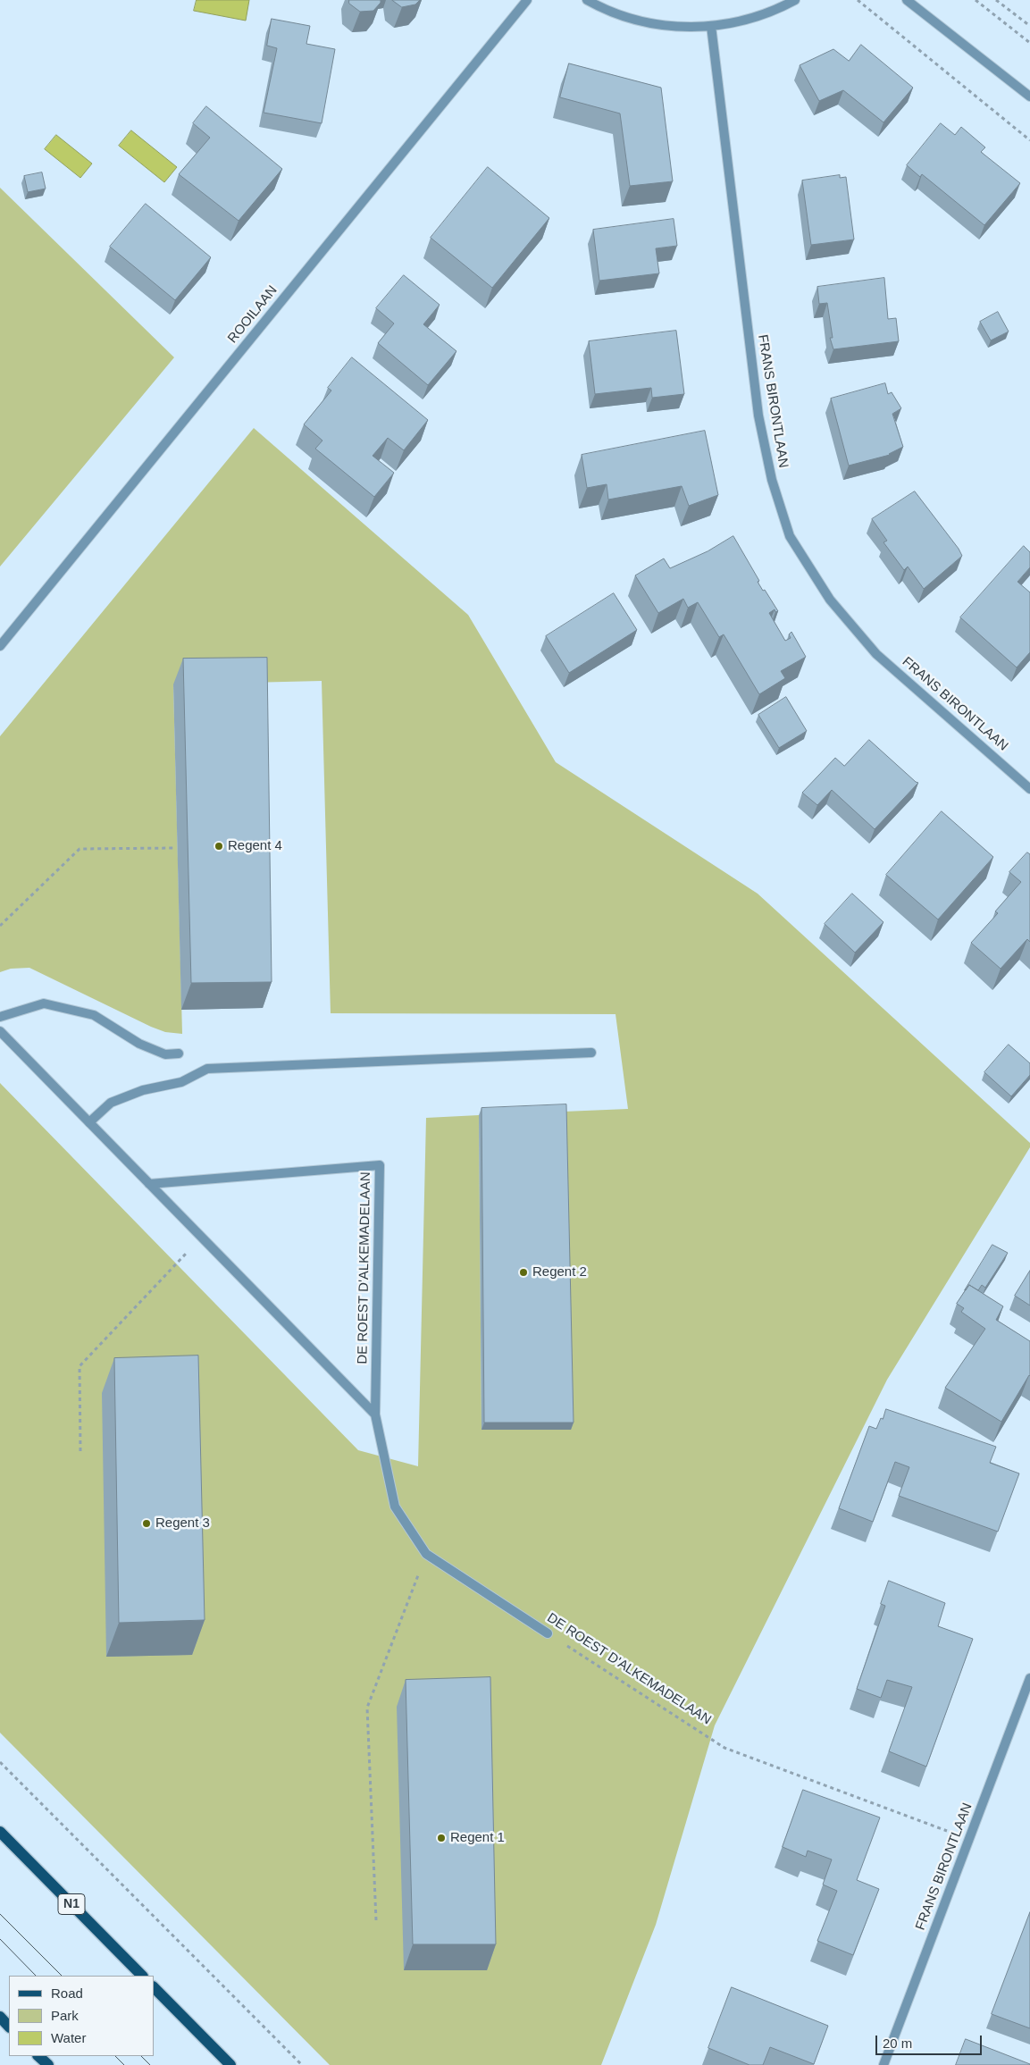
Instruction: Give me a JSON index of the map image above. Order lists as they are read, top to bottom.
{
  "streets": {
    "main road": ["N1"],
    "street": ["ROOILAAN", "FRANS BIRONTLAAN", "DE ROEST D'ALKEMADELAAN"]
  },
  "crossings": [
    ["FRANS BIRONTLAAN", "DE ROEST D'ALKEMADELAAN"]
  ],
  "places": [
    "Regent 4",
    "Regent 2",
    "Regent 3",
    "Regent 1"
  ],
  "legend": ["Road", "Park", "Water"],
  "scale_bar": "20 m"
}
